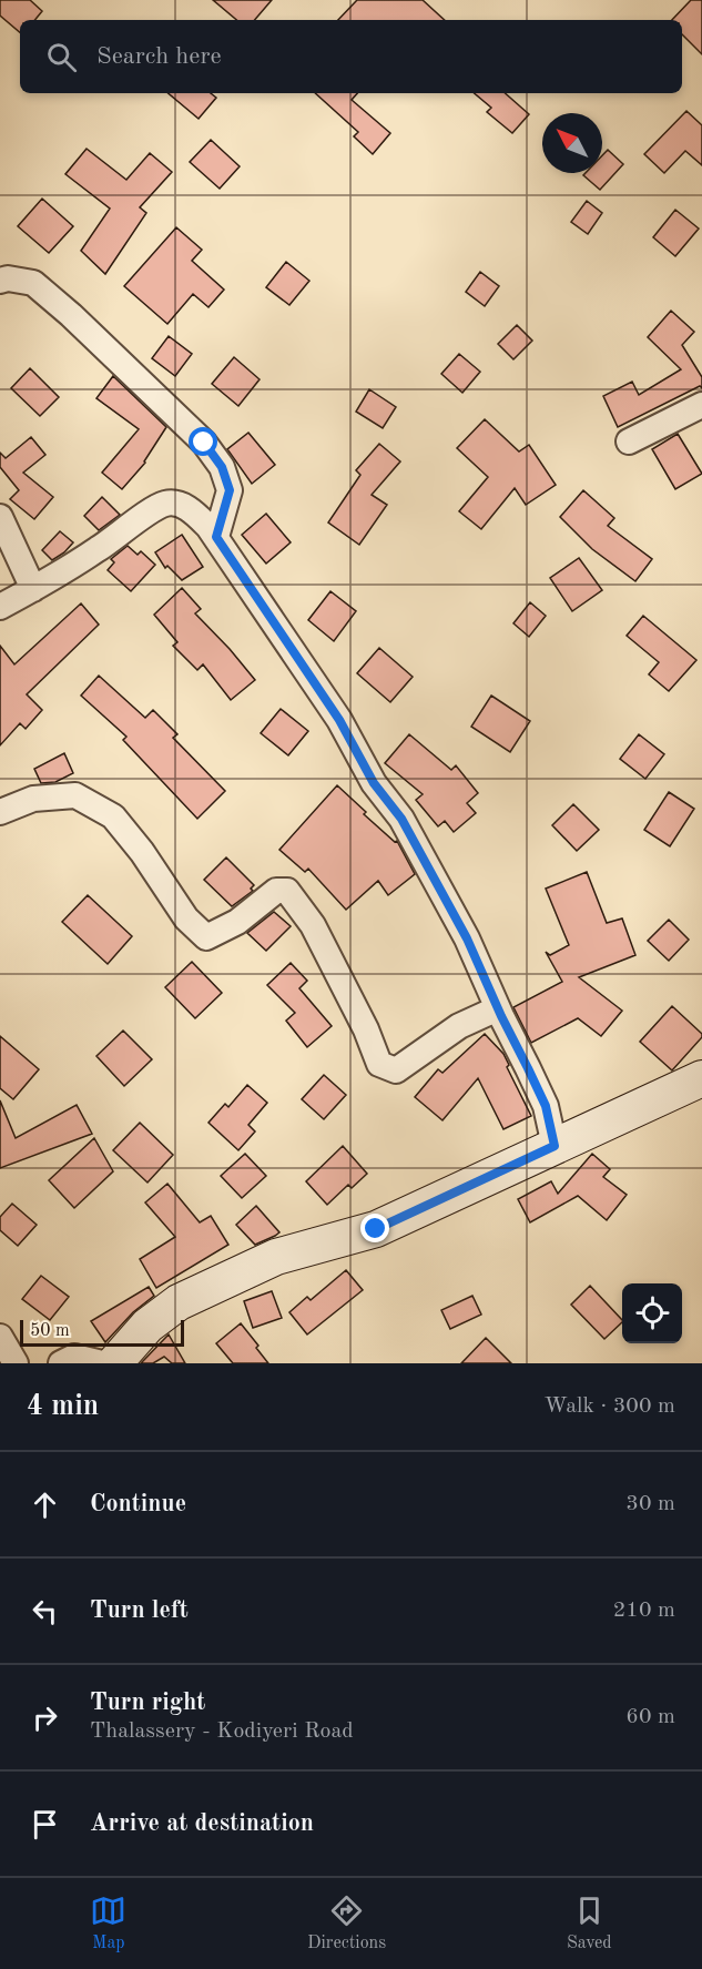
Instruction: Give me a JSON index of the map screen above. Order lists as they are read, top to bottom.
{
  "scale_bar": "50 m",
  "north": "top left",
  "page": {
    "search": "Search here",
    "scale": "50 m",
    "heading": ["4 min", "Walk · 300 m"],
    "list": [
      ["Continue", "30 m"],
      ["Turn left", "210 m"],
      ["Turn right", "Thalassery - Kodiyeri Road", "60 m"],
      "Arrive at destination"
    ],
    "nav": ["Map", "Directions", "Saved"]
  }
}
